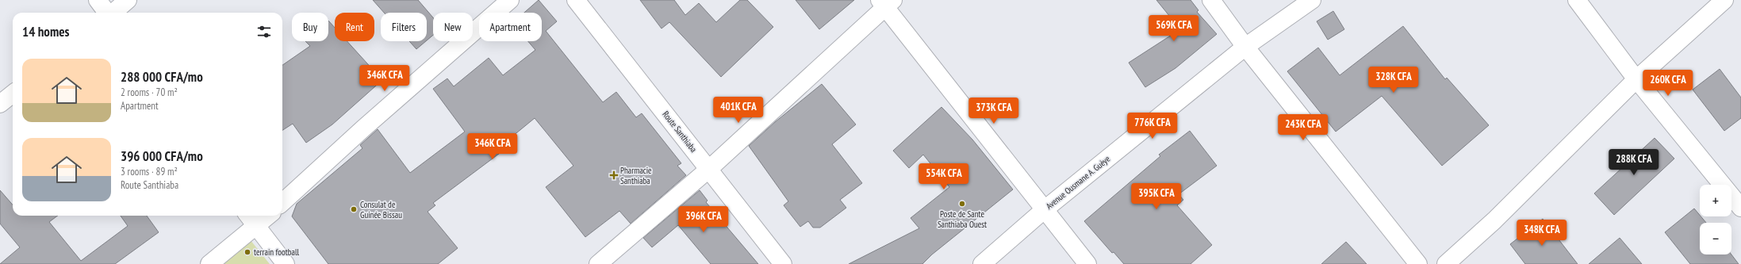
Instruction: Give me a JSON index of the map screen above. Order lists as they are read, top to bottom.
{
  "streets": {
    "street": ["Route Santhiaba", "Avenue Ousmane A. Guèye"]
  },
  "places": {
    "health": ["Pharmacie Santhiaba"],
    "other": ["Poste de Sante Santhiaba Ouest", "Consulat de Guinée Bissau", "terrain football"]
  },
  "page": {
    "chip": [
      "Buy",
      "Rent",
      "Filters",
      "New",
      "Apartment"
    ],
    "heading": "14 homes",
    "price": [
      "569K CFA",
      "346K CFA",
      "328K CFA",
      "260K CFA",
      "401K CFA",
      "373K CFA",
      "776K CFA",
      "243K CFA",
      "346K CFA",
      "288K CFA",
      "554K CFA",
      "395K CFA",
      "396K CFA",
      "348K CFA"
    ],
    "list": [
      {
        "name": "288 000 CFA/mo",
        "note": "2 rooms · 70 m² · Apartment"
      },
      {
        "name": "396 000 CFA/mo",
        "note": "3 rooms · 89 m² · Route Santhiaba"
      }
    ],
    "map_buttons": ["+", "−"]
  }
}
